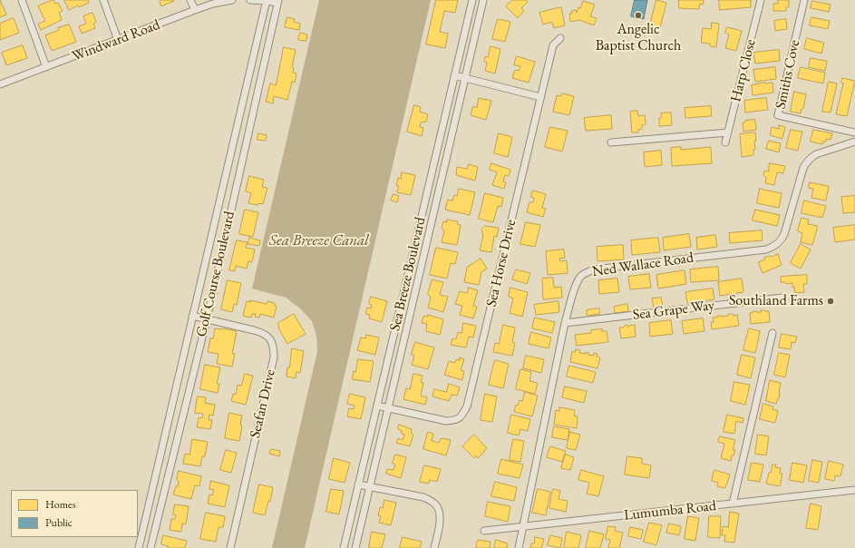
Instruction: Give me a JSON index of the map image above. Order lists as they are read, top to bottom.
{
  "streets": {
    "street": [
      "Windward Road",
      "Harp Close",
      "Smiths Cove",
      "Sea Horse Drive",
      "Ned Wallace Road",
      "Golf Course Boulevard",
      "Sea Breeze Boulevard",
      "Sea Grape Way",
      "Seafan Drive",
      "Lumumba Road"
    ]
  },
  "crossings": [
    ["Sea Horse Drive", "Sea Breeze Boulevard"],
    ["Ned Wallace Road", "Sea Grape Way"],
    ["Ned Wallace Road", "Lumumba Road"],
    ["Golf Course Boulevard", "Seafan Drive"]
  ],
  "water": ["Sea Breeze Canal"],
  "places": ["Angelic Baptist Church", "Southland Farms"],
  "legend": ["Homes", "Public"]
}
